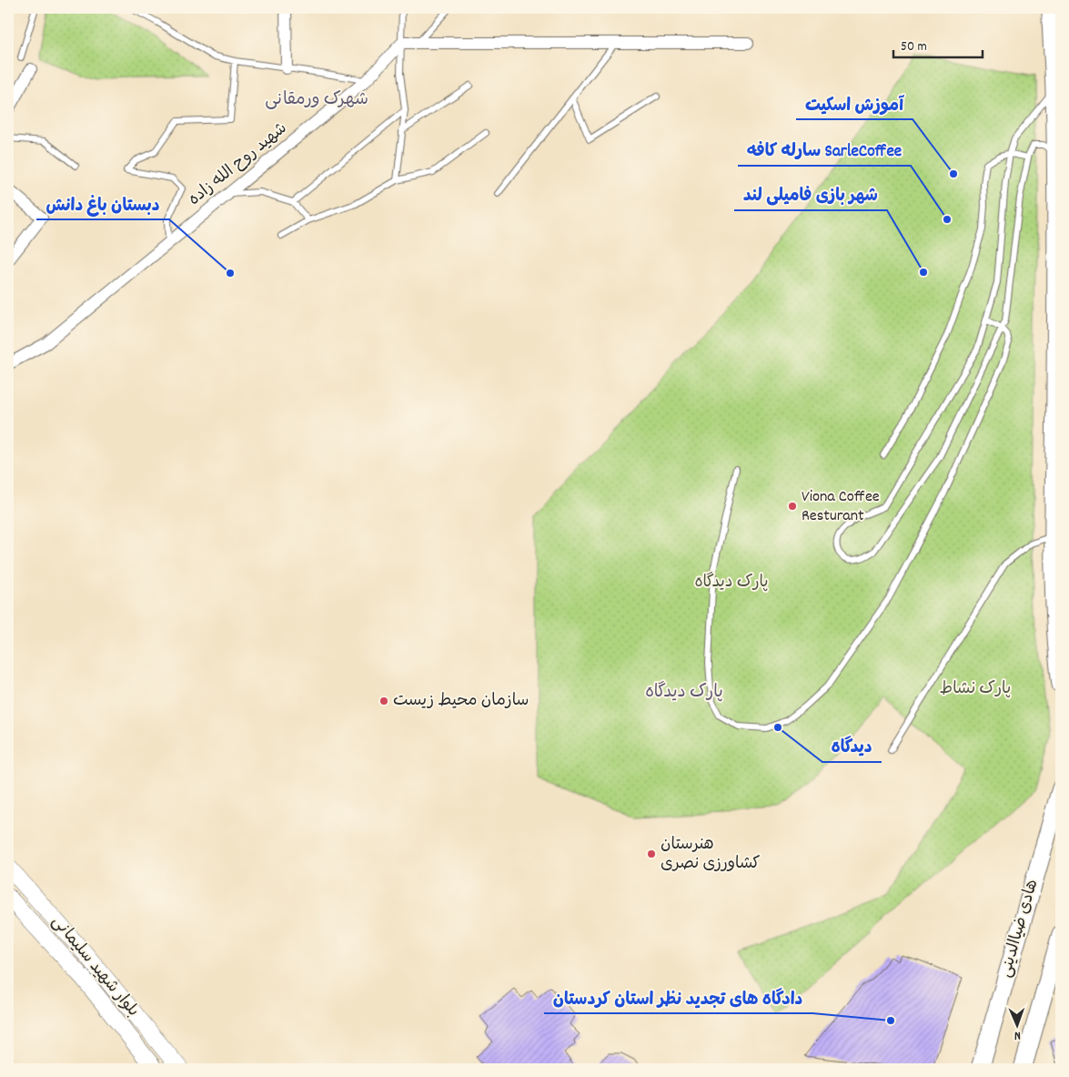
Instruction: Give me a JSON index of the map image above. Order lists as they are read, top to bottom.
{
  "streets": {
    "main road": ["هادی ضیاالدینی", "بلوار شهید سلیمانی"],
    "street": ["شهید روح الله زاده"]
  },
  "districts": ["شهرک ورمقانی", "پارک دیدگاه"],
  "parks": ["پارک دیدگاه", "پارک نشاط"],
  "places": [
    "آموزش اسکیت",
    "سارله کافه SarleCoffee",
    "شهر بازی فامیلی لند",
    "دبستان باغ دانش",
    "Viona Coffee Resturant",
    "سازمان محیط زیست",
    "دیدگاه",
    "هنرستان کشاورزی نصری",
    "دادگاه های تجدید نظر استان کردستان"
  ],
  "scale_bar": "50 m",
  "north": "bottom"
}
